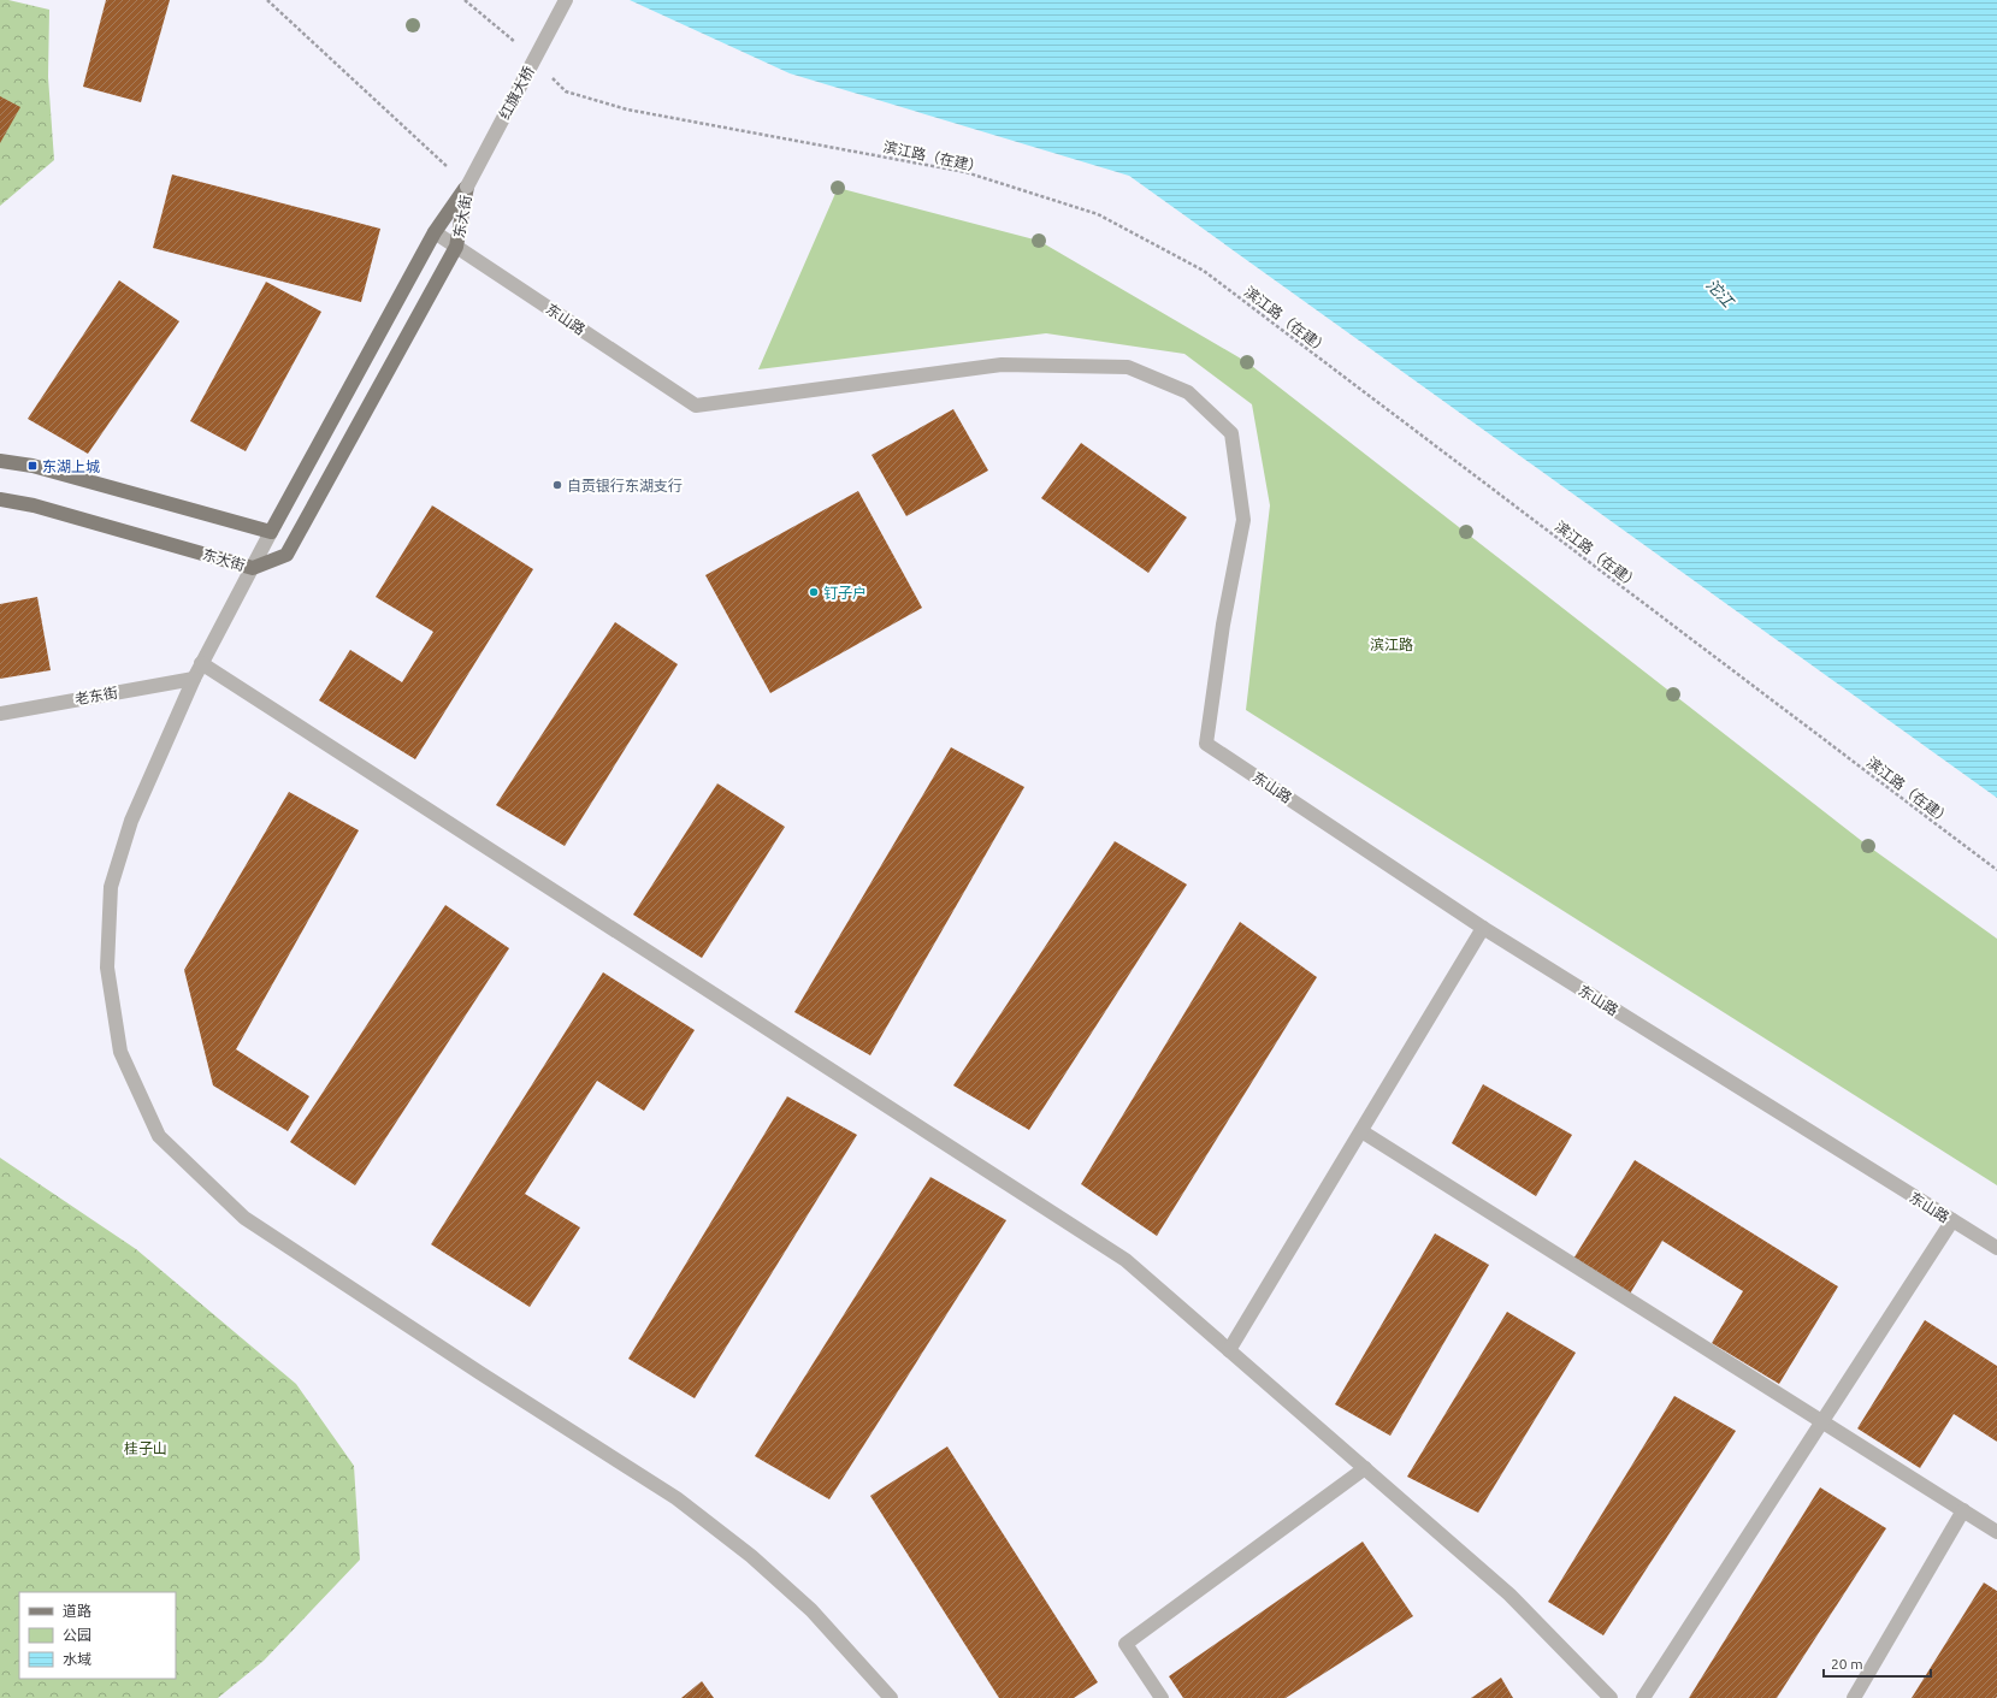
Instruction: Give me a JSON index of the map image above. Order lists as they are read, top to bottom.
{
  "streets": {
    "main road": ["东大街"],
    "street": ["红旗大桥", "东山路", "老东街"],
    "path": ["滨江路（在建）"]
  },
  "crossings": [
    ["红旗大桥", "东大街"],
    ["东大街", "东山路"]
  ],
  "water": ["沱江"],
  "parks": ["滨江路", "桂子山"],
  "places": {
    "transit": ["东湖上城"],
    "other": ["自贡银行东湖支行", "钉子户"]
  },
  "legend": ["道路", "公园", "水域"],
  "scale_bar": "20 m"
}
